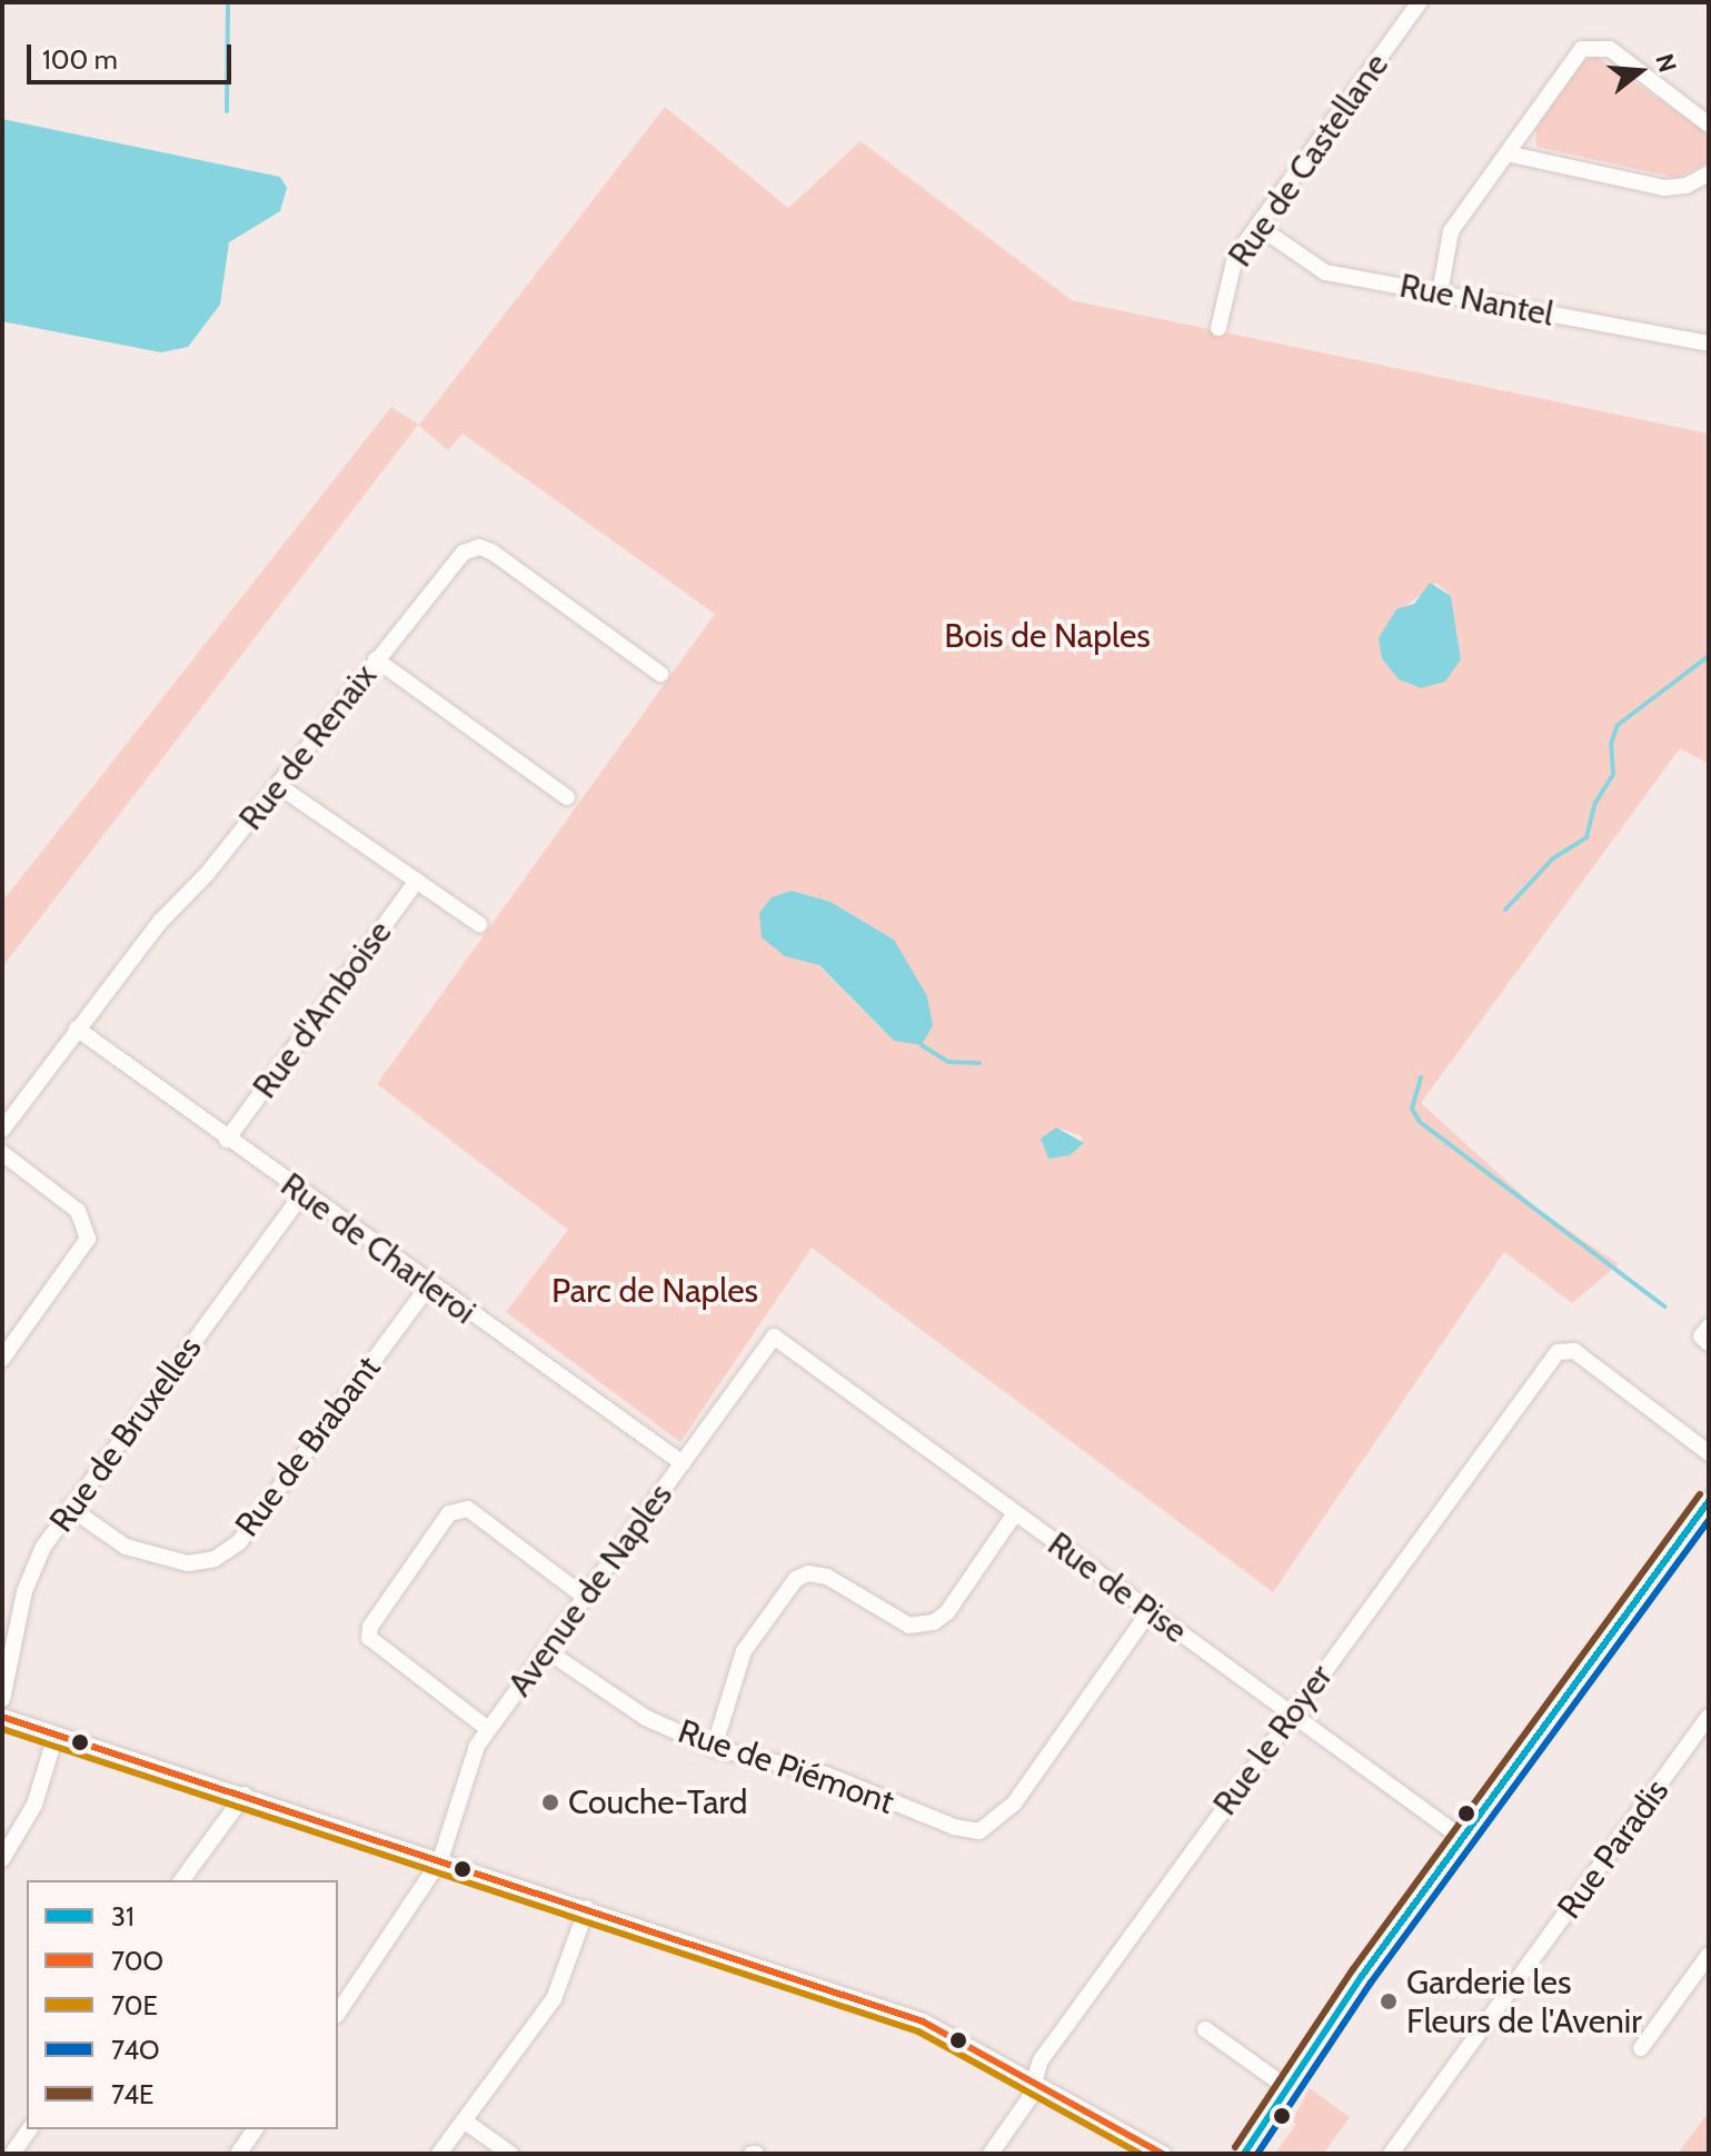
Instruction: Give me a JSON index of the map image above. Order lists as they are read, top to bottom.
{
  "streets": {
    "street": [
      "Rue de Castellane",
      "Rue Nantel",
      "Rue de Renaix",
      "Rue d'Amboise",
      "Rue de Charleroi",
      "Rue de Bruxelles",
      "Rue de Brabant",
      "Rue de Pise",
      "Avenue de Naples",
      "Rue le Royer",
      "Rue de Piémont",
      "Rue Paradis"
    ]
  },
  "crossings": [
    ["Rue de Castellane", "Rue Nantel"],
    ["Rue de Renaix", "Rue de Charleroi"],
    ["Rue d'Amboise", "Rue de Charleroi"],
    ["Rue de Charleroi", "Rue de Bruxelles"],
    ["Rue de Charleroi", "Rue de Brabant"],
    ["Rue de Charleroi", "Avenue de Naples"],
    ["Rue de Bruxelles", "Rue de Brabant"],
    ["Rue de Pise", "Avenue de Naples"],
    ["Rue de Pise", "Rue le Royer"],
    ["Rue de Pise", "Rue de Piémont"],
    ["Avenue de Naples", "Rue de Piémont"]
  ],
  "parks": ["Bois de Naples", "Parc de Naples"],
  "places": ["Couche-Tard", "Garderie les Fleurs de l'Avenir"],
  "lines": [
    "transit line 74E",
    "transit line 31",
    "transit line 74O",
    "transit line 70O",
    "transit line 70E"
  ],
  "legend": [
    "31",
    "70O",
    "70E",
    "74O",
    "74E"
  ],
  "scale_bar": "100 m",
  "north": "right"
}
